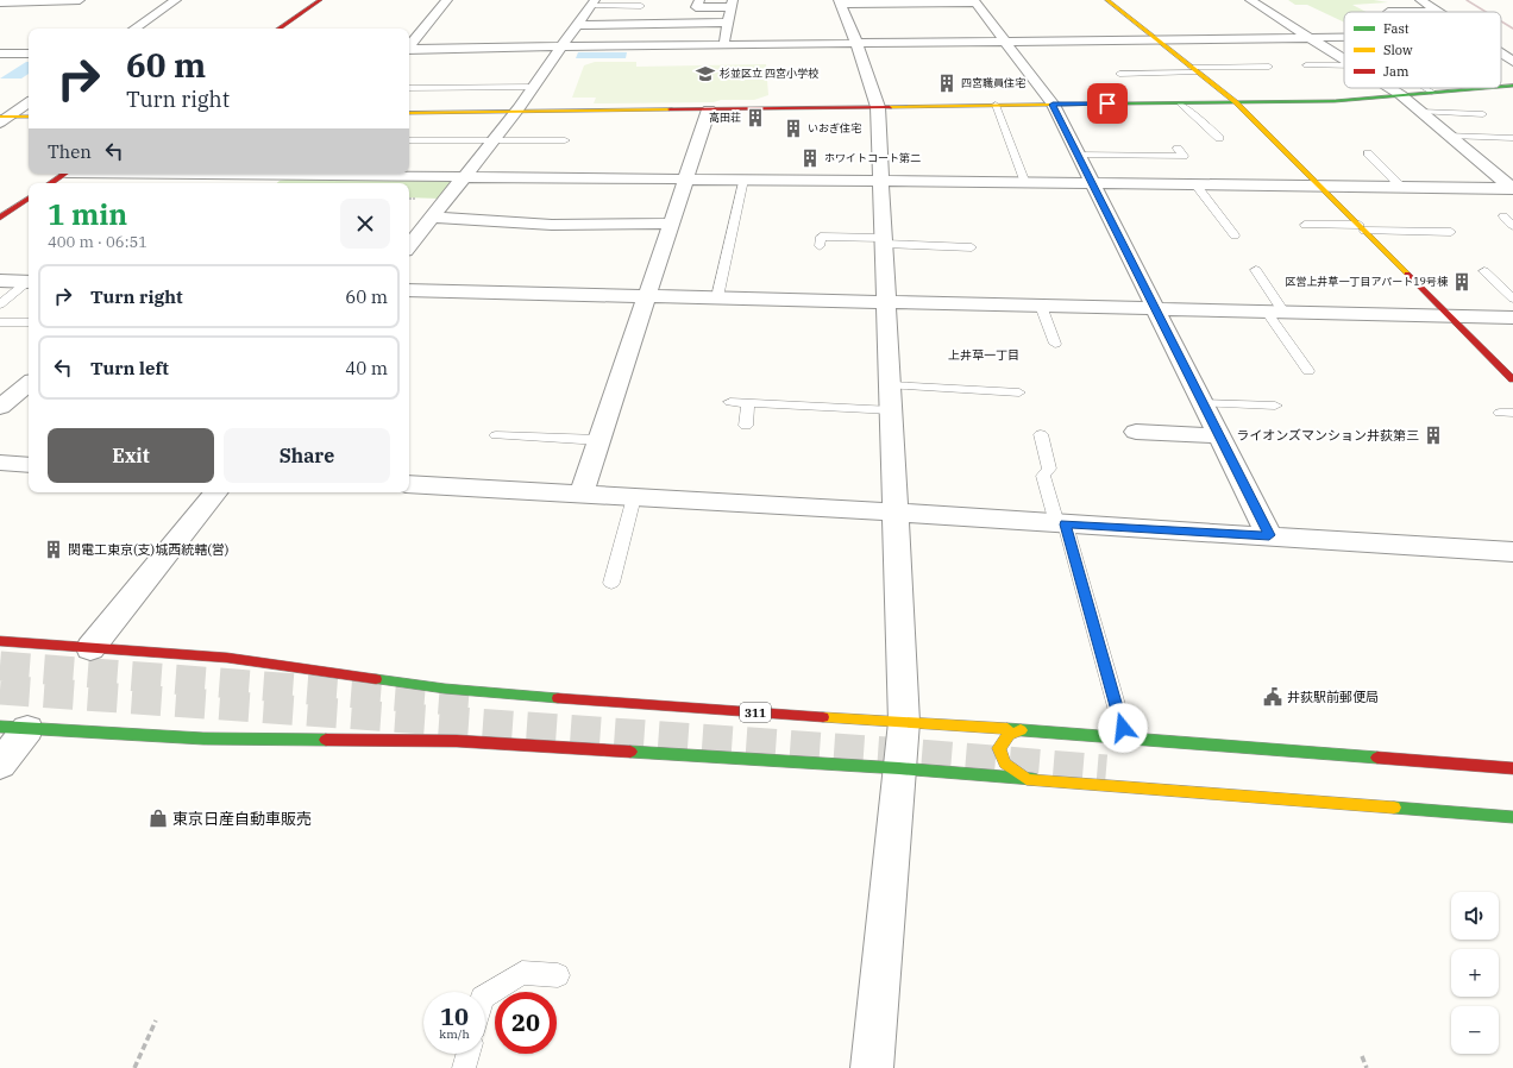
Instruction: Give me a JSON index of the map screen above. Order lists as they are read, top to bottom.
{
  "streets": {
    "street": ["311"]
  },
  "districts": ["上井草一丁目"],
  "places": {
    "school or university": ["杉並区立 四宮小学校"],
    "building": [
      "四宮職員住宅",
      "高田荘",
      "いおぎ住宅",
      "ホワイトコート第二",
      "区営上井草一丁目アパート19号棟",
      "ライオンズマンション井荻第三",
      "関電工東京(支)城西統轄(営)"
    ],
    "public building": ["井荻駅前郵便局"],
    "shop": ["東京日産自動車販売"]
  },
  "legend": ["Fast", "Slow", "Jam"],
  "page": {
    "turn": ["60 m", "Turn right"],
    "then": "Then",
    "heading": ["1 min", "400 m · 06:51"],
    "list": [
      {
        "name": "Turn right",
        "value": "60 m"
      },
      {
        "name": "Turn left",
        "value": "40 m"
      }
    ],
    "buttons": ["Exit", "Share"],
    "map_buttons": ["+", "−"],
    "speed": "10 km/h",
    "limit": "20"
  }
}
